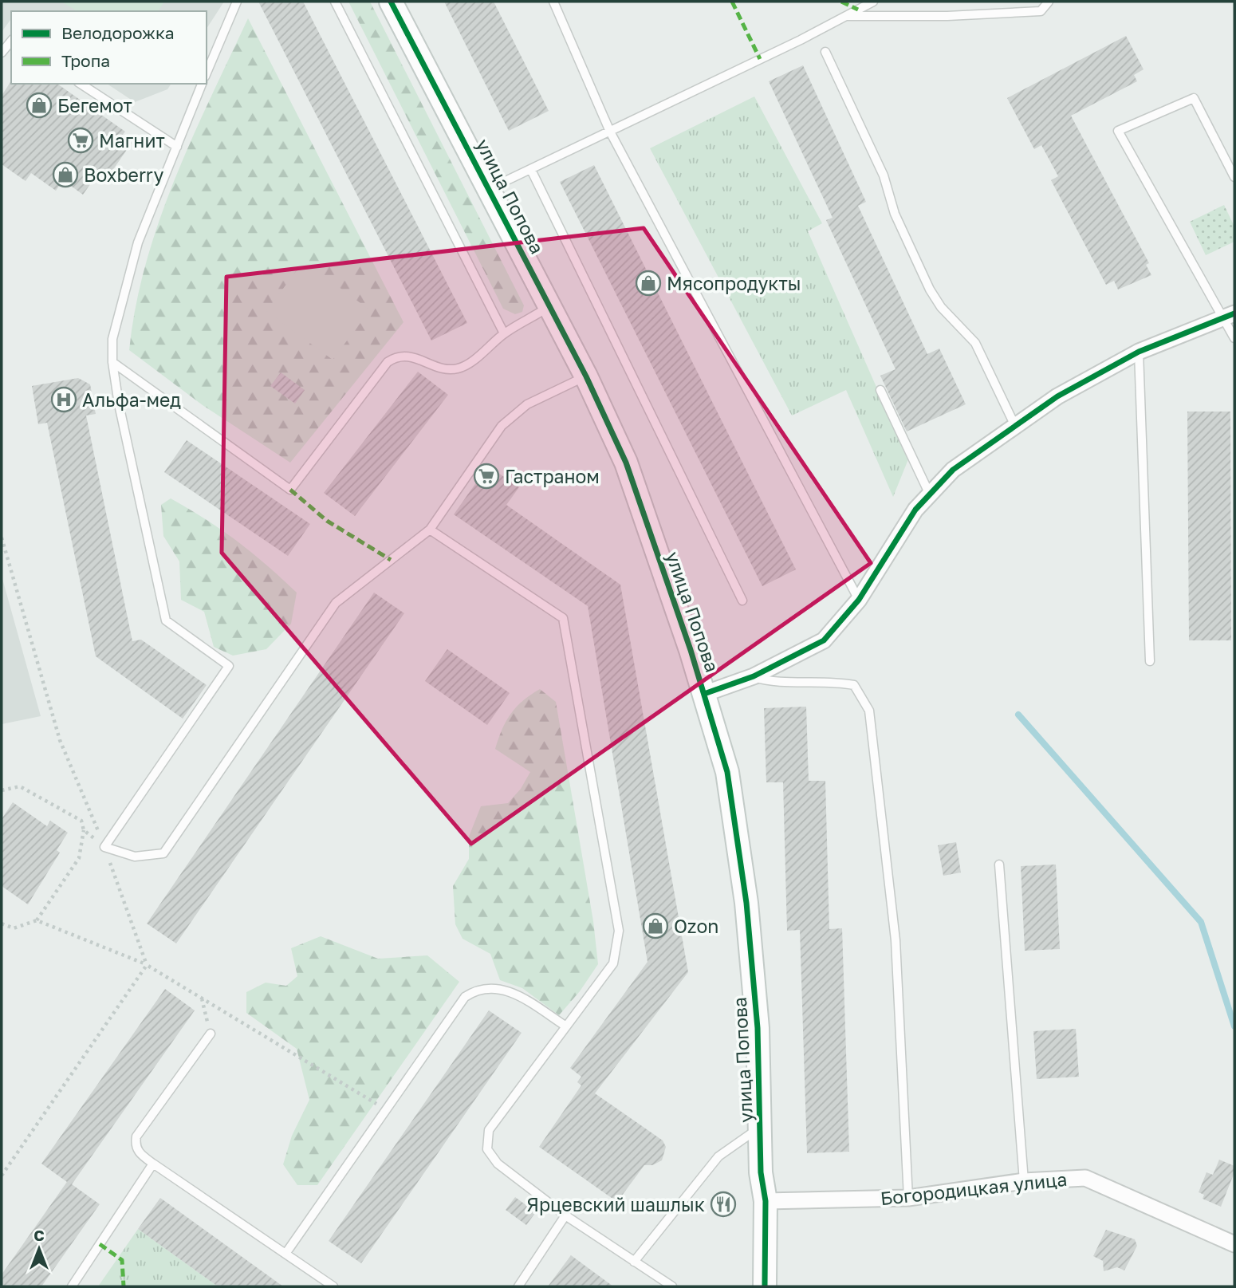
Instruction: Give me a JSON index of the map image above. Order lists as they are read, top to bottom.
{
  "streets": {
    "street": ["улица Попова", "Богородицкая улица"]
  },
  "crossings": [
    ["улица Попова", "Богородицкая улица"]
  ],
  "places": {
    "shop": [
      "Бегемот",
      "Boxberry",
      "Мясопродукты",
      "Ozon"
    ],
    "supermarket": ["Магнит", "Гастраном"],
    "hospital": ["Альфа-мед"],
    "restaurant": ["Ярцевский шашлык"]
  },
  "legend": ["Велодорожка", "Тропа"],
  "north": "top"
}
